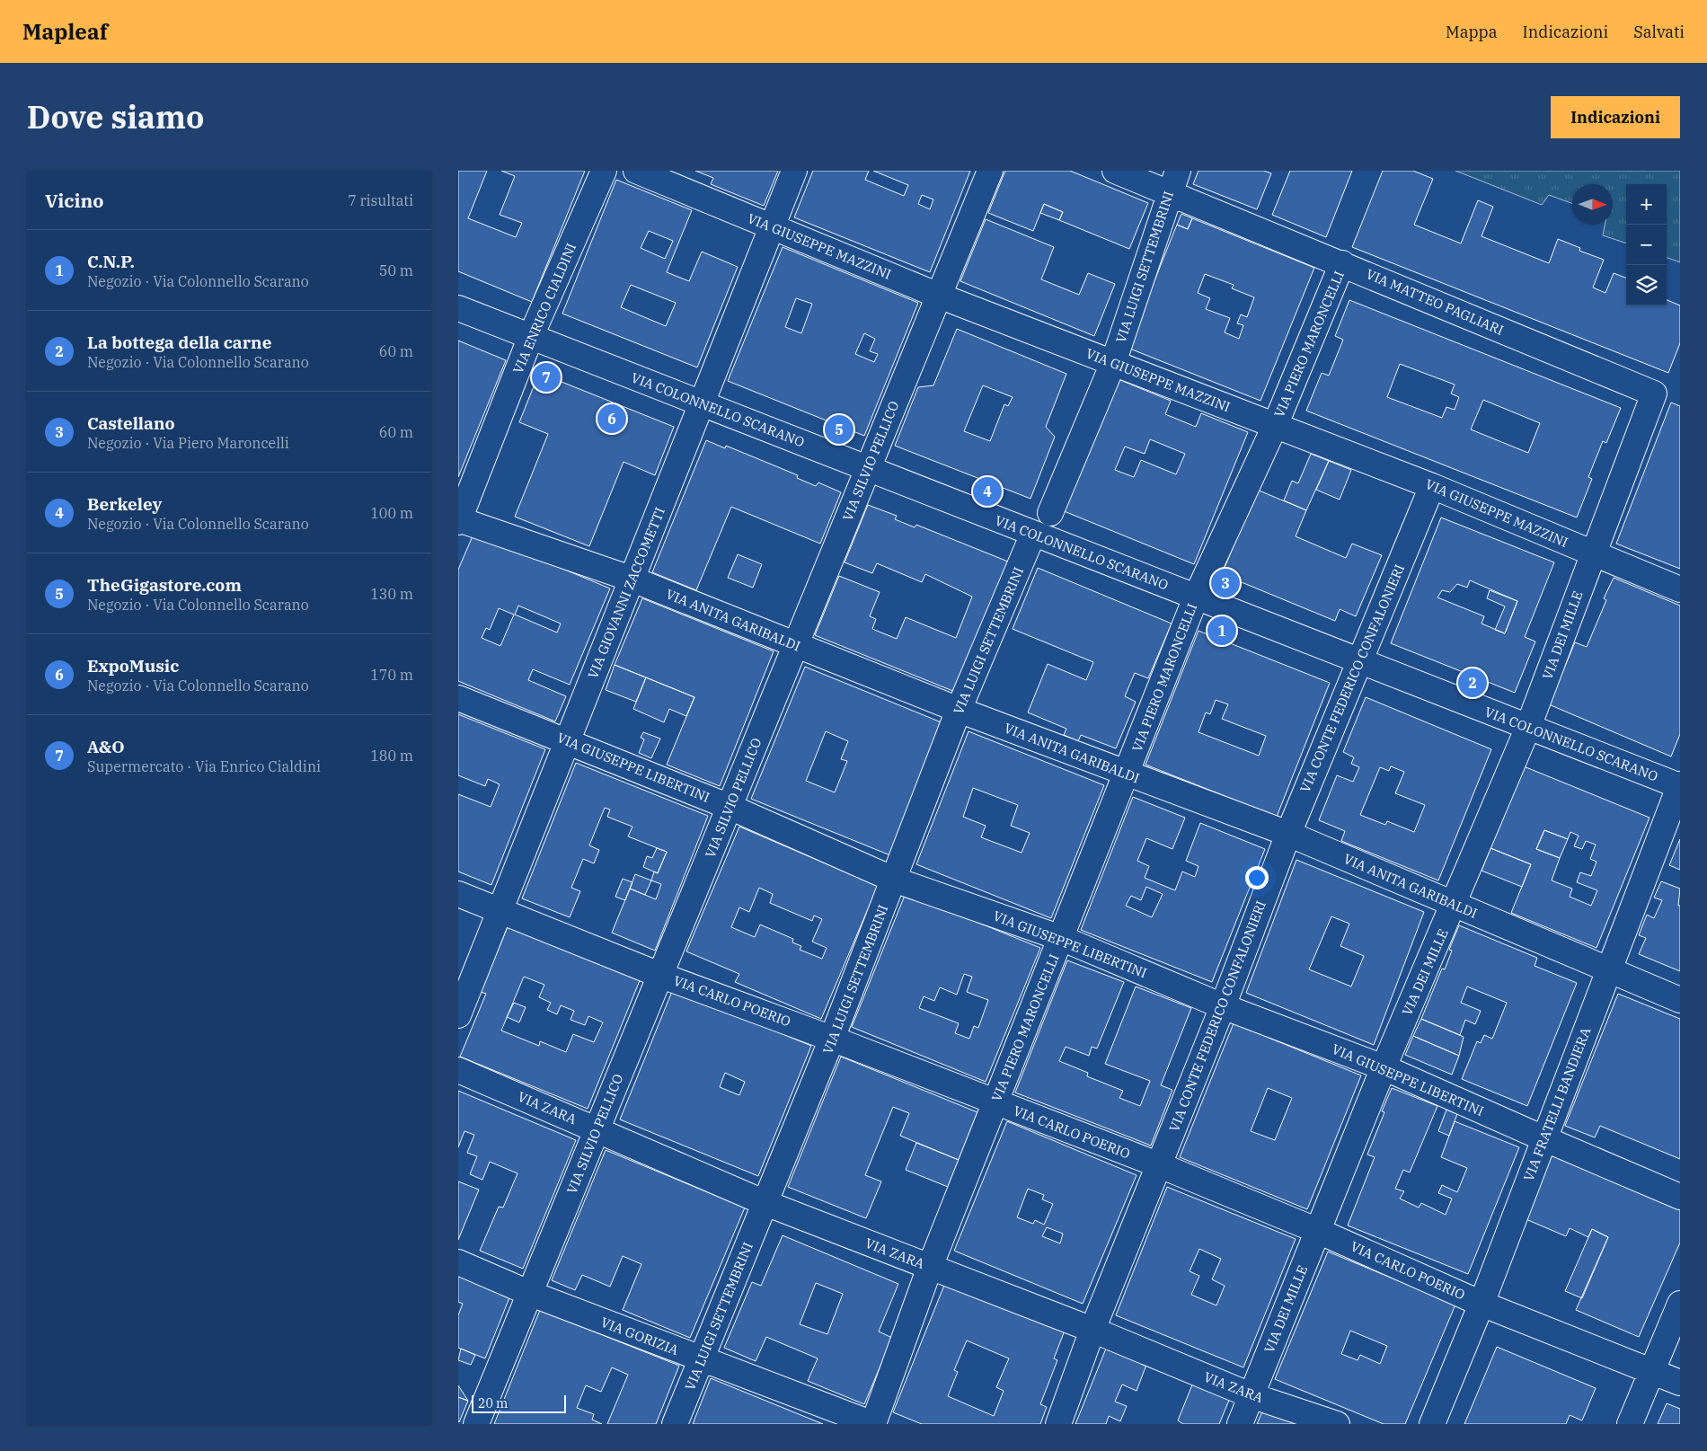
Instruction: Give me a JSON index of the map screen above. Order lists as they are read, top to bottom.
{
  "streets": {
    "street": [
      "VIA GIUSEPPE MAZZINI",
      "VIA LUIGI SETTEMBRINI",
      "VIA MATTEO PAGLIARI",
      "VIA ENRICO CIALDINI",
      "VIA PIERO MARONCELLI",
      "VIA COLONNELLO SCARANO",
      "VIA SILVIO PELLICO",
      "VIA GIOVANNI ZACCOMETTI",
      "VIA ANITA GARIBALDI",
      "VIA DEI MILLE",
      "VIA CONTE FEDERICO CONFALONIERI",
      "VIA GIUSEPPE LIBERTINI",
      "VIA CARLO POERIO",
      "VIA FRATELLI BANDIERA",
      "VIA ZARA",
      "VIA GORIZIA"
    ]
  },
  "crossings": [
    ["VIA GIUSEPPE MAZZINI", "VIA LUIGI SETTEMBRINI"],
    ["VIA GIUSEPPE MAZZINI", "VIA PIERO MARONCELLI"],
    ["VIA GIUSEPPE MAZZINI", "VIA SILVIO PELLICO"],
    ["VIA GIUSEPPE MAZZINI", "VIA GIOVANNI ZACCOMETTI"],
    ["VIA GIUSEPPE MAZZINI", "VIA DEI MILLE"],
    ["VIA GIUSEPPE MAZZINI", "VIA CONTE FEDERICO CONFALONIERI"],
    ["VIA LUIGI SETTEMBRINI", "VIA MATTEO PAGLIARI"],
    ["VIA LUIGI SETTEMBRINI", "VIA COLONNELLO SCARANO"],
    ["VIA LUIGI SETTEMBRINI", "VIA ANITA GARIBALDI"],
    ["VIA LUIGI SETTEMBRINI", "VIA GIUSEPPE LIBERTINI"],
    ["VIA LUIGI SETTEMBRINI", "VIA CARLO POERIO"],
    ["VIA LUIGI SETTEMBRINI", "VIA ZARA"],
    ["VIA LUIGI SETTEMBRINI", "VIA GORIZIA"],
    ["VIA MATTEO PAGLIARI", "VIA PIERO MARONCELLI"],
    ["VIA MATTEO PAGLIARI", "VIA DEI MILLE"],
    ["VIA ENRICO CIALDINI", "VIA COLONNELLO SCARANO"],
    ["VIA ENRICO CIALDINI", "VIA ANITA GARIBALDI"],
    ["VIA PIERO MARONCELLI", "VIA COLONNELLO SCARANO"],
    ["VIA PIERO MARONCELLI", "VIA ANITA GARIBALDI"],
    ["VIA PIERO MARONCELLI", "VIA GIUSEPPE LIBERTINI"],
    ["VIA PIERO MARONCELLI", "VIA CARLO POERIO"],
    ["VIA PIERO MARONCELLI", "VIA ZARA"],
    ["VIA PIERO MARONCELLI", "VIA GORIZIA"],
    ["VIA COLONNELLO SCARANO", "VIA SILVIO PELLICO"],
    ["VIA COLONNELLO SCARANO", "VIA GIOVANNI ZACCOMETTI"],
    ["VIA COLONNELLO SCARANO", "VIA DEI MILLE"],
    ["VIA COLONNELLO SCARANO", "VIA CONTE FEDERICO CONFALONIERI"],
    ["VIA COLONNELLO SCARANO", "VIA FRATELLI BANDIERA"],
    ["VIA SILVIO PELLICO", "VIA ANITA GARIBALDI"],
    ["VIA SILVIO PELLICO", "VIA GIUSEPPE LIBERTINI"],
    ["VIA SILVIO PELLICO", "VIA CARLO POERIO"],
    ["VIA SILVIO PELLICO", "VIA ZARA"],
    ["VIA SILVIO PELLICO", "VIA GORIZIA"],
    ["VIA GIOVANNI ZACCOMETTI", "VIA ANITA GARIBALDI"],
    ["VIA GIOVANNI ZACCOMETTI", "VIA GIUSEPPE LIBERTINI"],
    ["VIA GIOVANNI ZACCOMETTI", "VIA CARLO POERIO"],
    ["VIA ANITA GARIBALDI", "VIA DEI MILLE"],
    ["VIA ANITA GARIBALDI", "VIA CONTE FEDERICO CONFALONIERI"],
    ["VIA ANITA GARIBALDI", "VIA FRATELLI BANDIERA"],
    ["VIA DEI MILLE", "VIA GIUSEPPE LIBERTINI"],
    ["VIA DEI MILLE", "VIA CARLO POERIO"],
    ["VIA DEI MILLE", "VIA ZARA"],
    ["VIA CONTE FEDERICO CONFALONIERI", "VIA GIUSEPPE LIBERTINI"],
    ["VIA CONTE FEDERICO CONFALONIERI", "VIA CARLO POERIO"],
    ["VIA CONTE FEDERICO CONFALONIERI", "VIA ZARA"],
    ["VIA GIUSEPPE LIBERTINI", "VIA FRATELLI BANDIERA"],
    ["VIA CARLO POERIO", "VIA FRATELLI BANDIERA"]
  ],
  "scale_bar": "20 m",
  "north": "right",
  "page": {
    "header": "Mapleaf",
    "nav": ["Mappa", "Indicazioni", "Salvati"],
    "title": "Dove siamo",
    "buttons": "Indicazioni",
    "heading": ["Vicino", "7 risultati"],
    "map_buttons": ["+", "−"],
    "list": [
      {
        "mark": "1",
        "name": "C.N.P.",
        "note": "Negozio · Via Colonnello Scarano",
        "value": "50 m"
      },
      {
        "mark": "2",
        "name": "La bottega della carne",
        "note": "Negozio · Via Colonnello Scarano",
        "value": "60 m"
      },
      {
        "mark": "3",
        "name": "Castellano",
        "note": "Negozio · Via Piero Maroncelli",
        "value": "60 m"
      },
      {
        "mark": "4",
        "name": "Berkeley",
        "note": "Negozio · Via Colonnello Scarano",
        "value": "100 m"
      },
      {
        "mark": "5",
        "name": "TheGigastore.com",
        "note": "Negozio · Via Colonnello Scarano",
        "value": "130 m"
      },
      {
        "mark": "6",
        "name": "ExpoMusic",
        "note": "Negozio · Via Colonnello Scarano",
        "value": "170 m"
      },
      {
        "mark": "7",
        "name": "A&O",
        "note": "Supermercato · Via Enrico Cialdini",
        "value": "180 m"
      }
    ],
    "pins": [
      "7",
      "6",
      "5",
      "4",
      "3",
      "1",
      "2"
    ],
    "scale": "20 m"
  }
}
